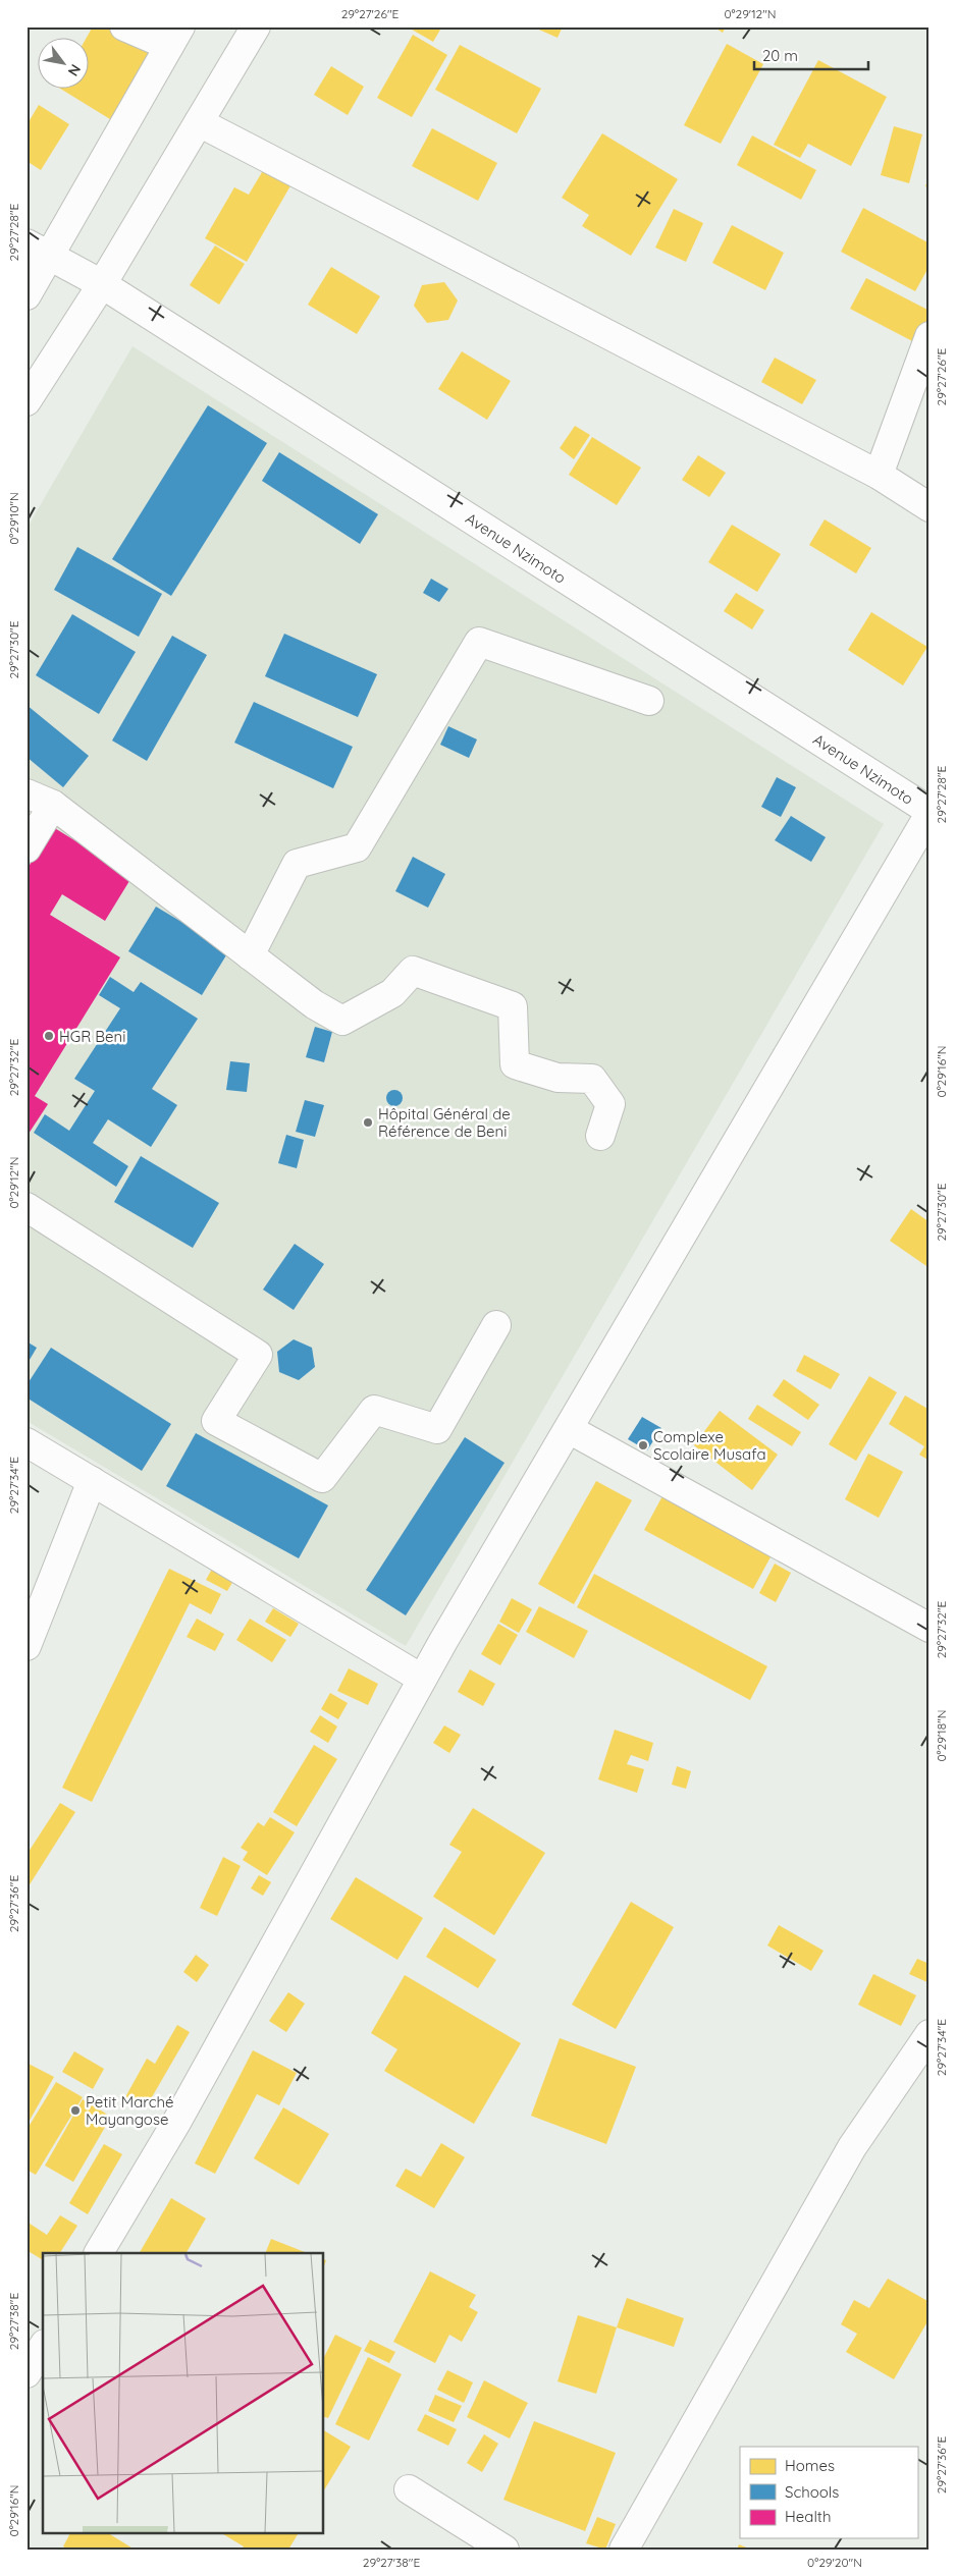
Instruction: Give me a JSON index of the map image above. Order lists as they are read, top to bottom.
{
  "streets": {
    "main road": ["Avenue Nzimoto"]
  },
  "places": [
    "HGR Beni",
    "Hôpital Général de Référence de Beni",
    "Complexe Scolaire Musafa",
    "Petit Marché Mayangose"
  ],
  "legend": ["Homes", "Schools", "Health"],
  "scale_bar": "20 m",
  "north": "bottom right",
  "coordinates": [
    "29°27'26\"E",
    "0°29'12\"N",
    "29°27'28\"E",
    "0°29'10\"N",
    "29°27'30\"E",
    "29°27'32\"E",
    "0°29'16\"N",
    "29°27'34\"E",
    "0°29'18\"N",
    "29°27'36\"E",
    "29°27'38\"E",
    "0°29'20\"N"
  ]
}
